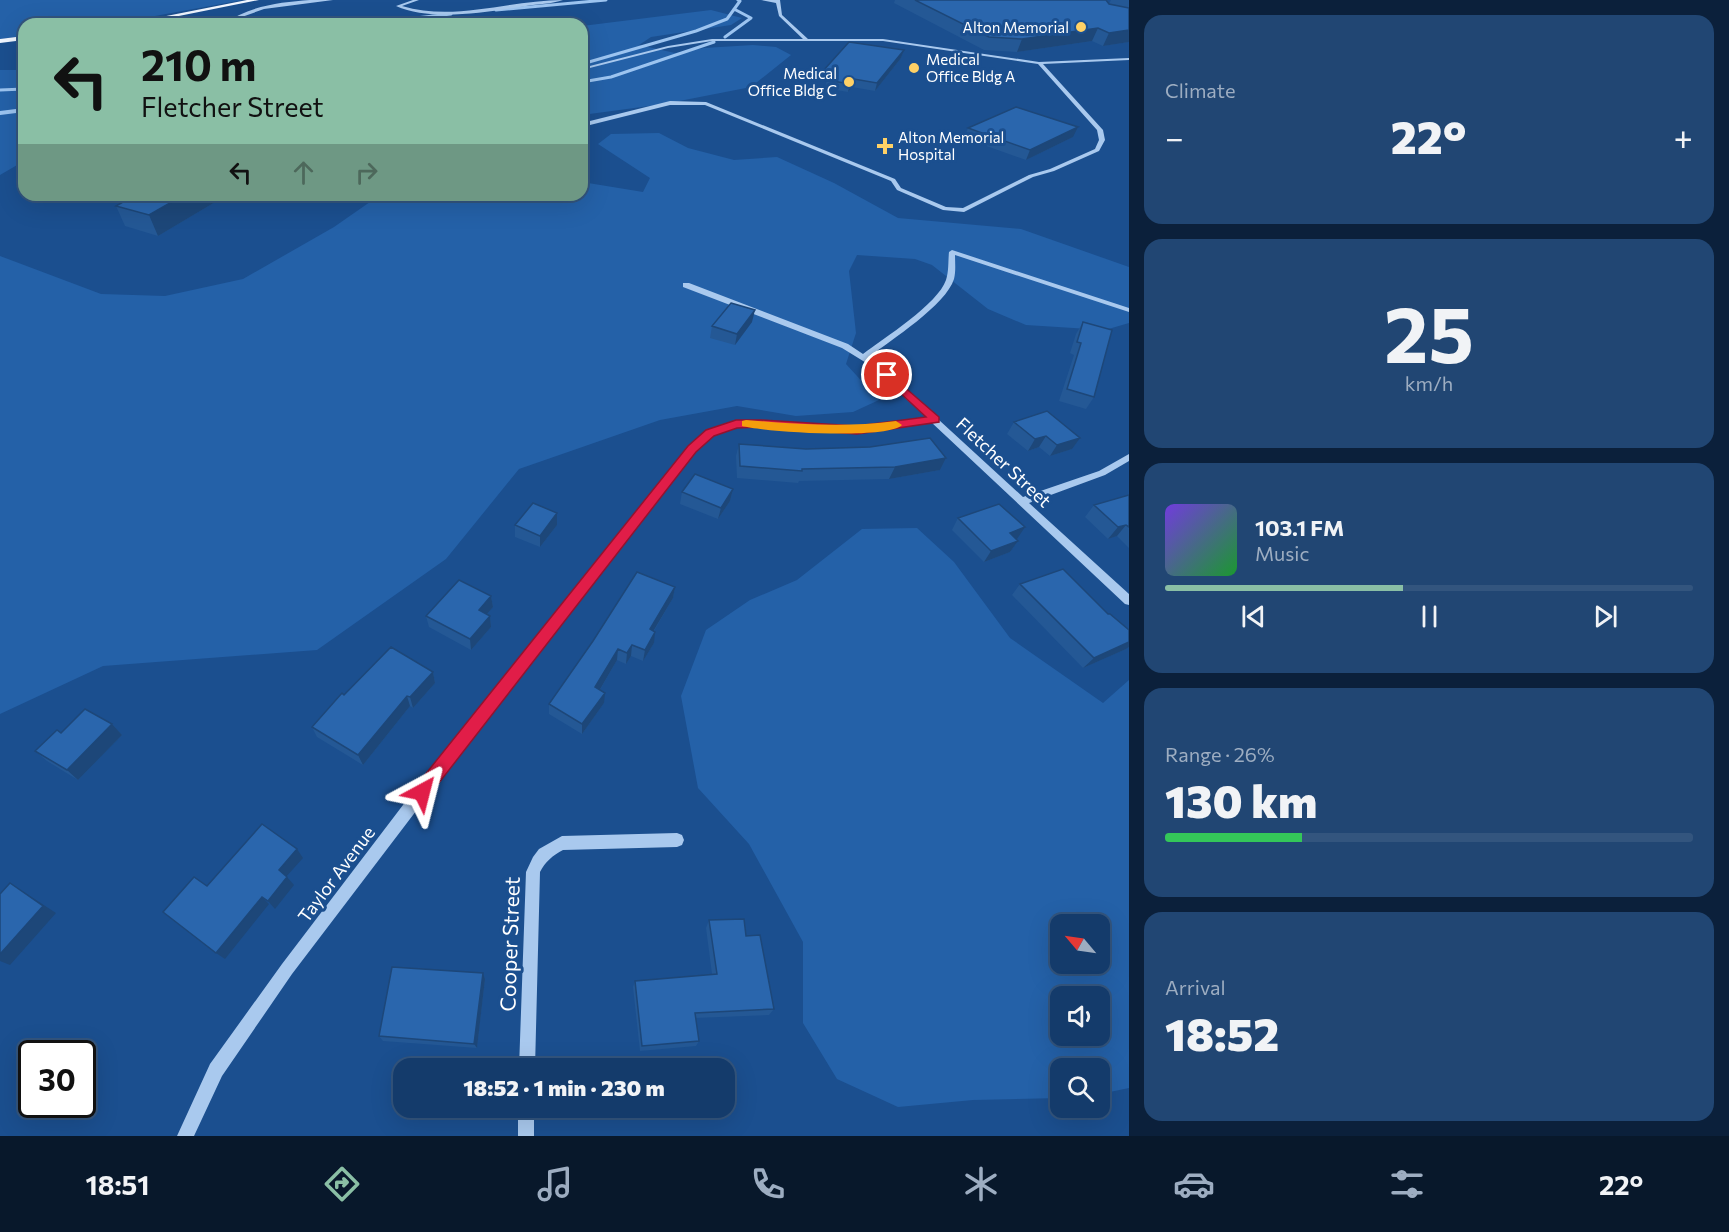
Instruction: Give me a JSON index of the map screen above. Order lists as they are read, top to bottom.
{
  "streets": {
    "street": ["Fletcher Street", "Taylor Avenue", "Cooper Street"]
  },
  "crossings": [
    ["Fletcher Street", "Taylor Avenue"]
  ],
  "places": {
    "other": ["Alton Memorial", "Medical Office Bldg A", "Medical Office Bldg C"],
    "health": ["Alton Memorial Hospital"]
  },
  "north": "top left",
  "page": {
    "tile": [
      "Climate",
      ["25", "km/h"],
      ["Range · 26%", "130 km"],
      ["Arrival", "18:52"]
    ],
    "turn": ["210 m", "Fletcher Street"],
    "heat": ["−", "22°", "+"],
    "song": ["103.1 FM", "Music"],
    "limit": "30",
    "trip": "18:52 · 1 min · 230 m",
    "tabs": ["18:51", "22°"]
  }
}
